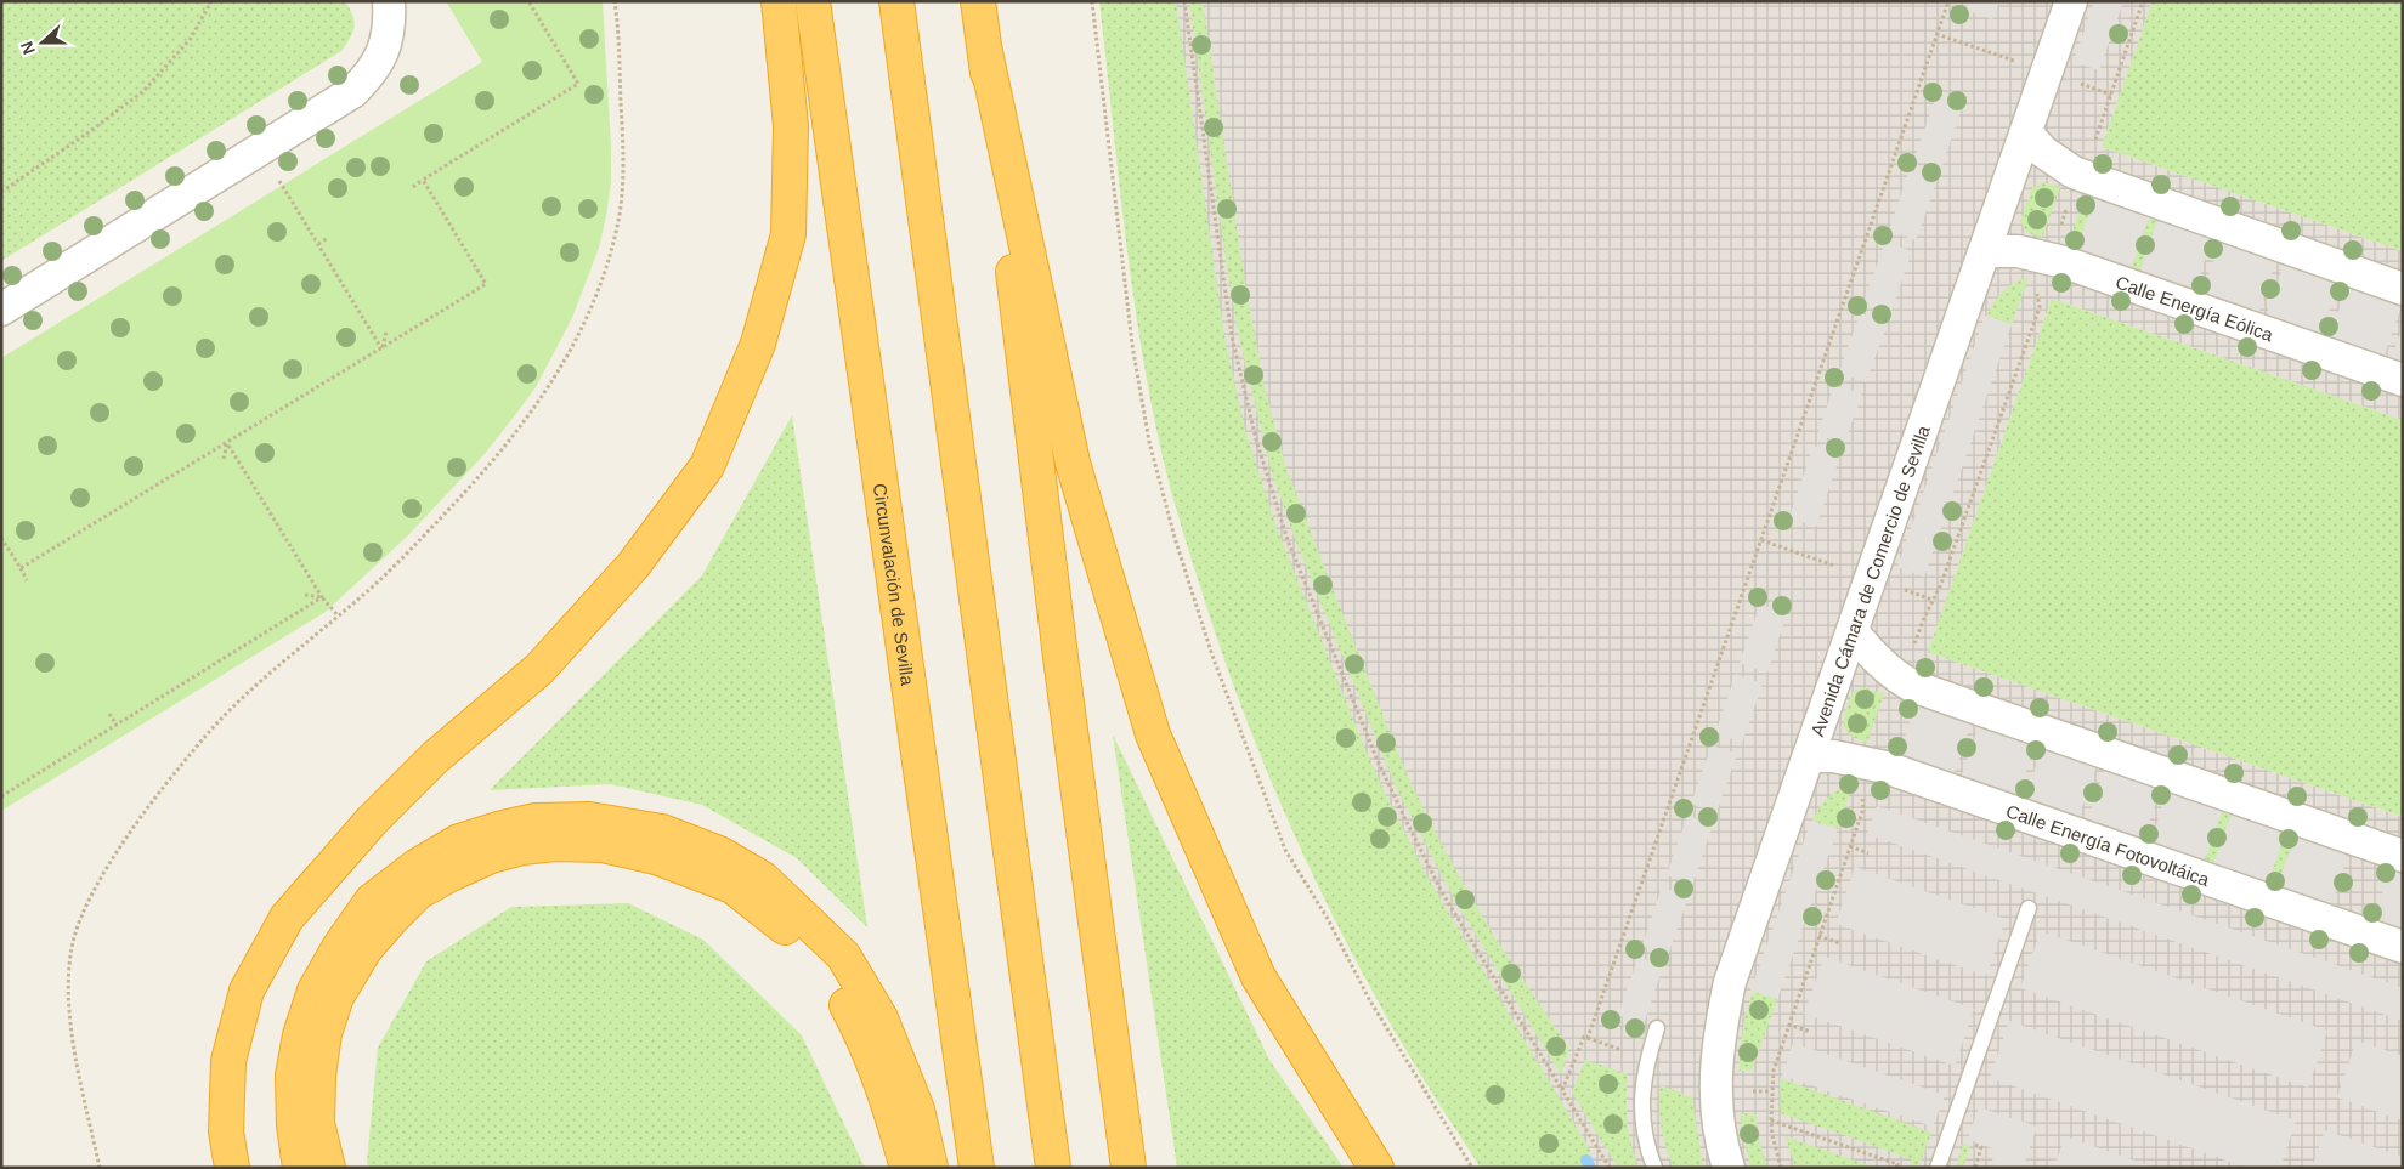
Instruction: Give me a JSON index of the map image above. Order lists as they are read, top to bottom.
{
  "streets": {
    "highway": ["Circunvalación de Sevilla"],
    "street": ["Calle Energía Eólica", "Avenida Cámara de Comercio de Sevilla", "Calle Energía Fotovoltáica"]
  },
  "crossings": [
    ["Calle Energía Eólica", "Avenida Cámara de Comercio de Sevilla"],
    ["Avenida Cámara de Comercio de Sevilla", "Calle Energía Fotovoltáica"]
  ],
  "north": "left"
}
